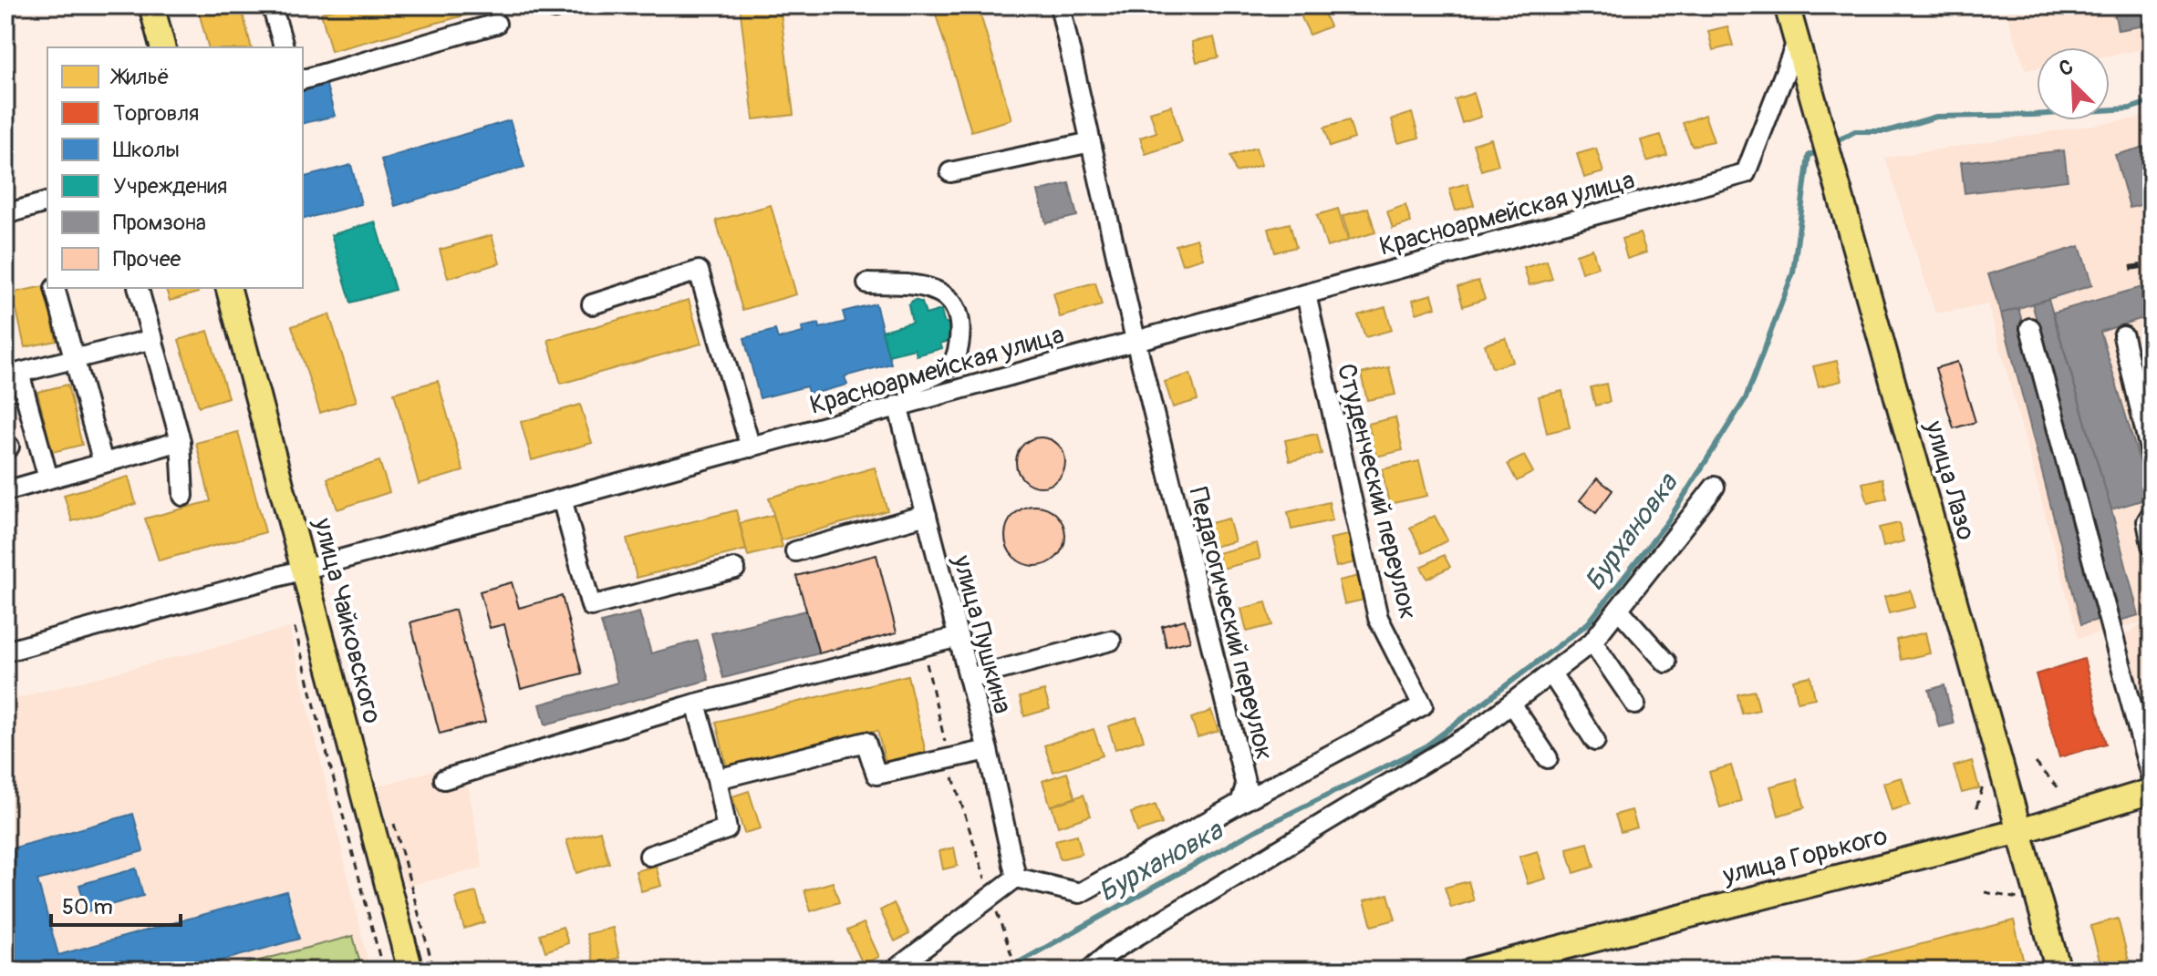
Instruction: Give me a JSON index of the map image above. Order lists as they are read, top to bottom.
{
  "streets": {
    "main road": ["улица Лазо", "улица Чайковского", "улица Горького"],
    "street": [
      "Красноармейская улица",
      "Студенческий переулок",
      "Педагогический переулок",
      "улица Пушкина"
    ]
  },
  "crossings": [
    ["Красноармейская улица", "улица Лазо"],
    ["Красноармейская улица", "Студенческий переулок"],
    ["Красноармейская улица", "улица Чайковского"],
    ["Красноармейская улица", "Педагогический переулок"],
    ["Красноармейская улица", "улица Пушкина"],
    ["улица Лазо", "улица Горького"],
    ["Студенческий переулок", "Педагогический переулок"]
  ],
  "water": ["Бурхановка"],
  "legend": [
    "Жильё",
    "Торговля",
    "Школы",
    "Учреждения",
    "Промзона",
    "Прочее"
  ],
  "scale_bar": "50 m",
  "north": "top left"
}
